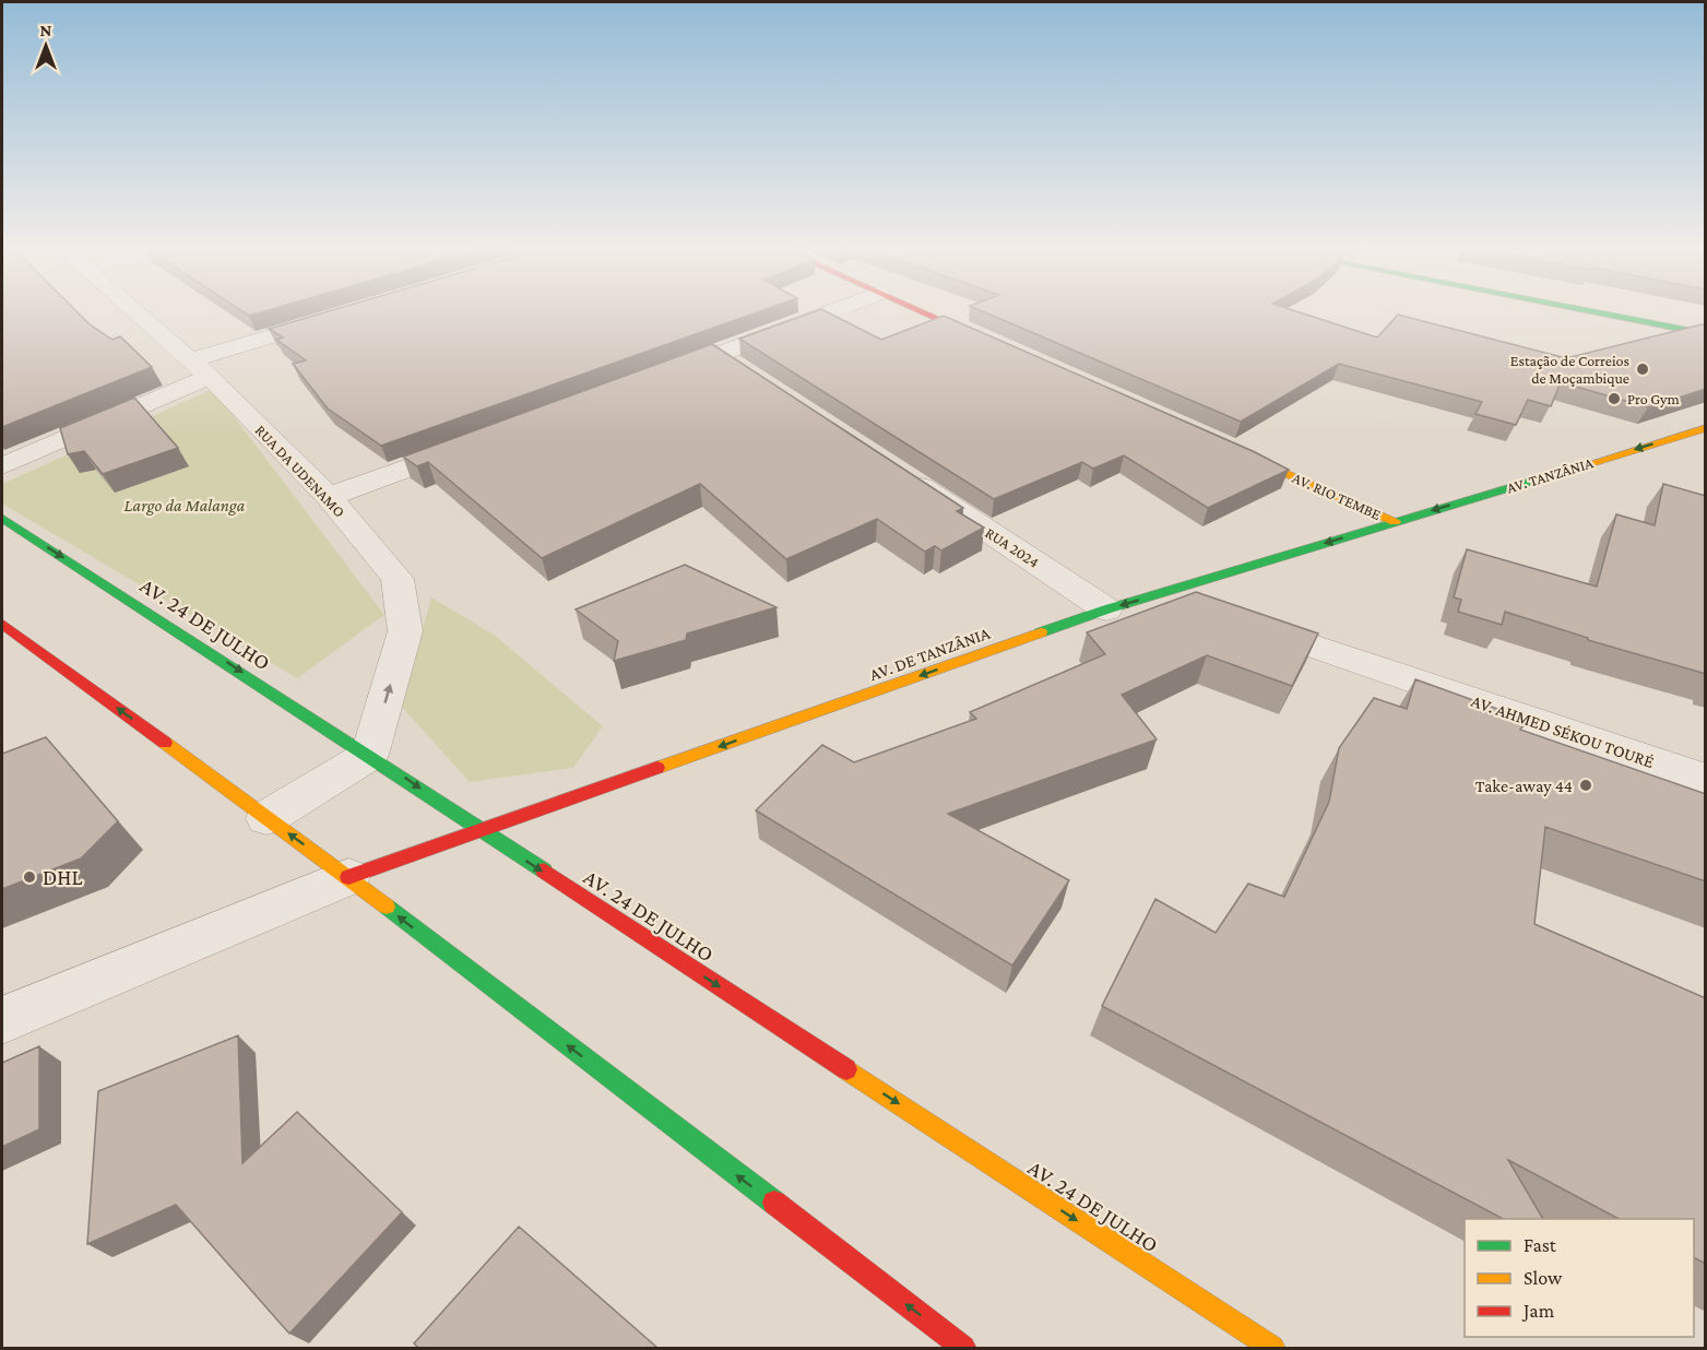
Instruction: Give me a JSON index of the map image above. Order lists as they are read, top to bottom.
{
  "streets": {
    "main road": [
      "AV. TANZÂNIA",
      "AV. RIO TEMBE",
      "AV. 24 DE JULHO",
      "AV. DE TANZÂNIA"
    ],
    "street": ["RUA DA UDENAMO", "RUA 2024", "AV. AHMED SÉKOU TOURÉ"]
  },
  "crossings": [
    ["RUA DA UDENAMO", "AV. 24 DE JULHO"],
    ["AV. TANZÂNIA", "AV. RIO TEMBE"],
    ["AV. TANZÂNIA", "AV. DE TANZÂNIA"],
    ["AV. RIO TEMBE", "AV. DE TANZÂNIA"],
    ["RUA 2024", "AV. DE TANZÂNIA"],
    ["AV. 24 DE JULHO", "AV. DE TANZÂNIA"],
    ["AV. DE TANZÂNIA", "AV. AHMED SÉKOU TOURÉ"]
  ],
  "one_way": ["RUA DA UDENAMO", "AV. TANZÂNIA", "AV. DE TANZÂNIA"],
  "parks": ["Largo da Malanga"],
  "places": [
    "Estação de Correios de Moçambique",
    "Pro Gym",
    "Take-away 44",
    "DHL"
  ],
  "legend": ["Fast", "Slow", "Jam"],
  "north": "top"
}
